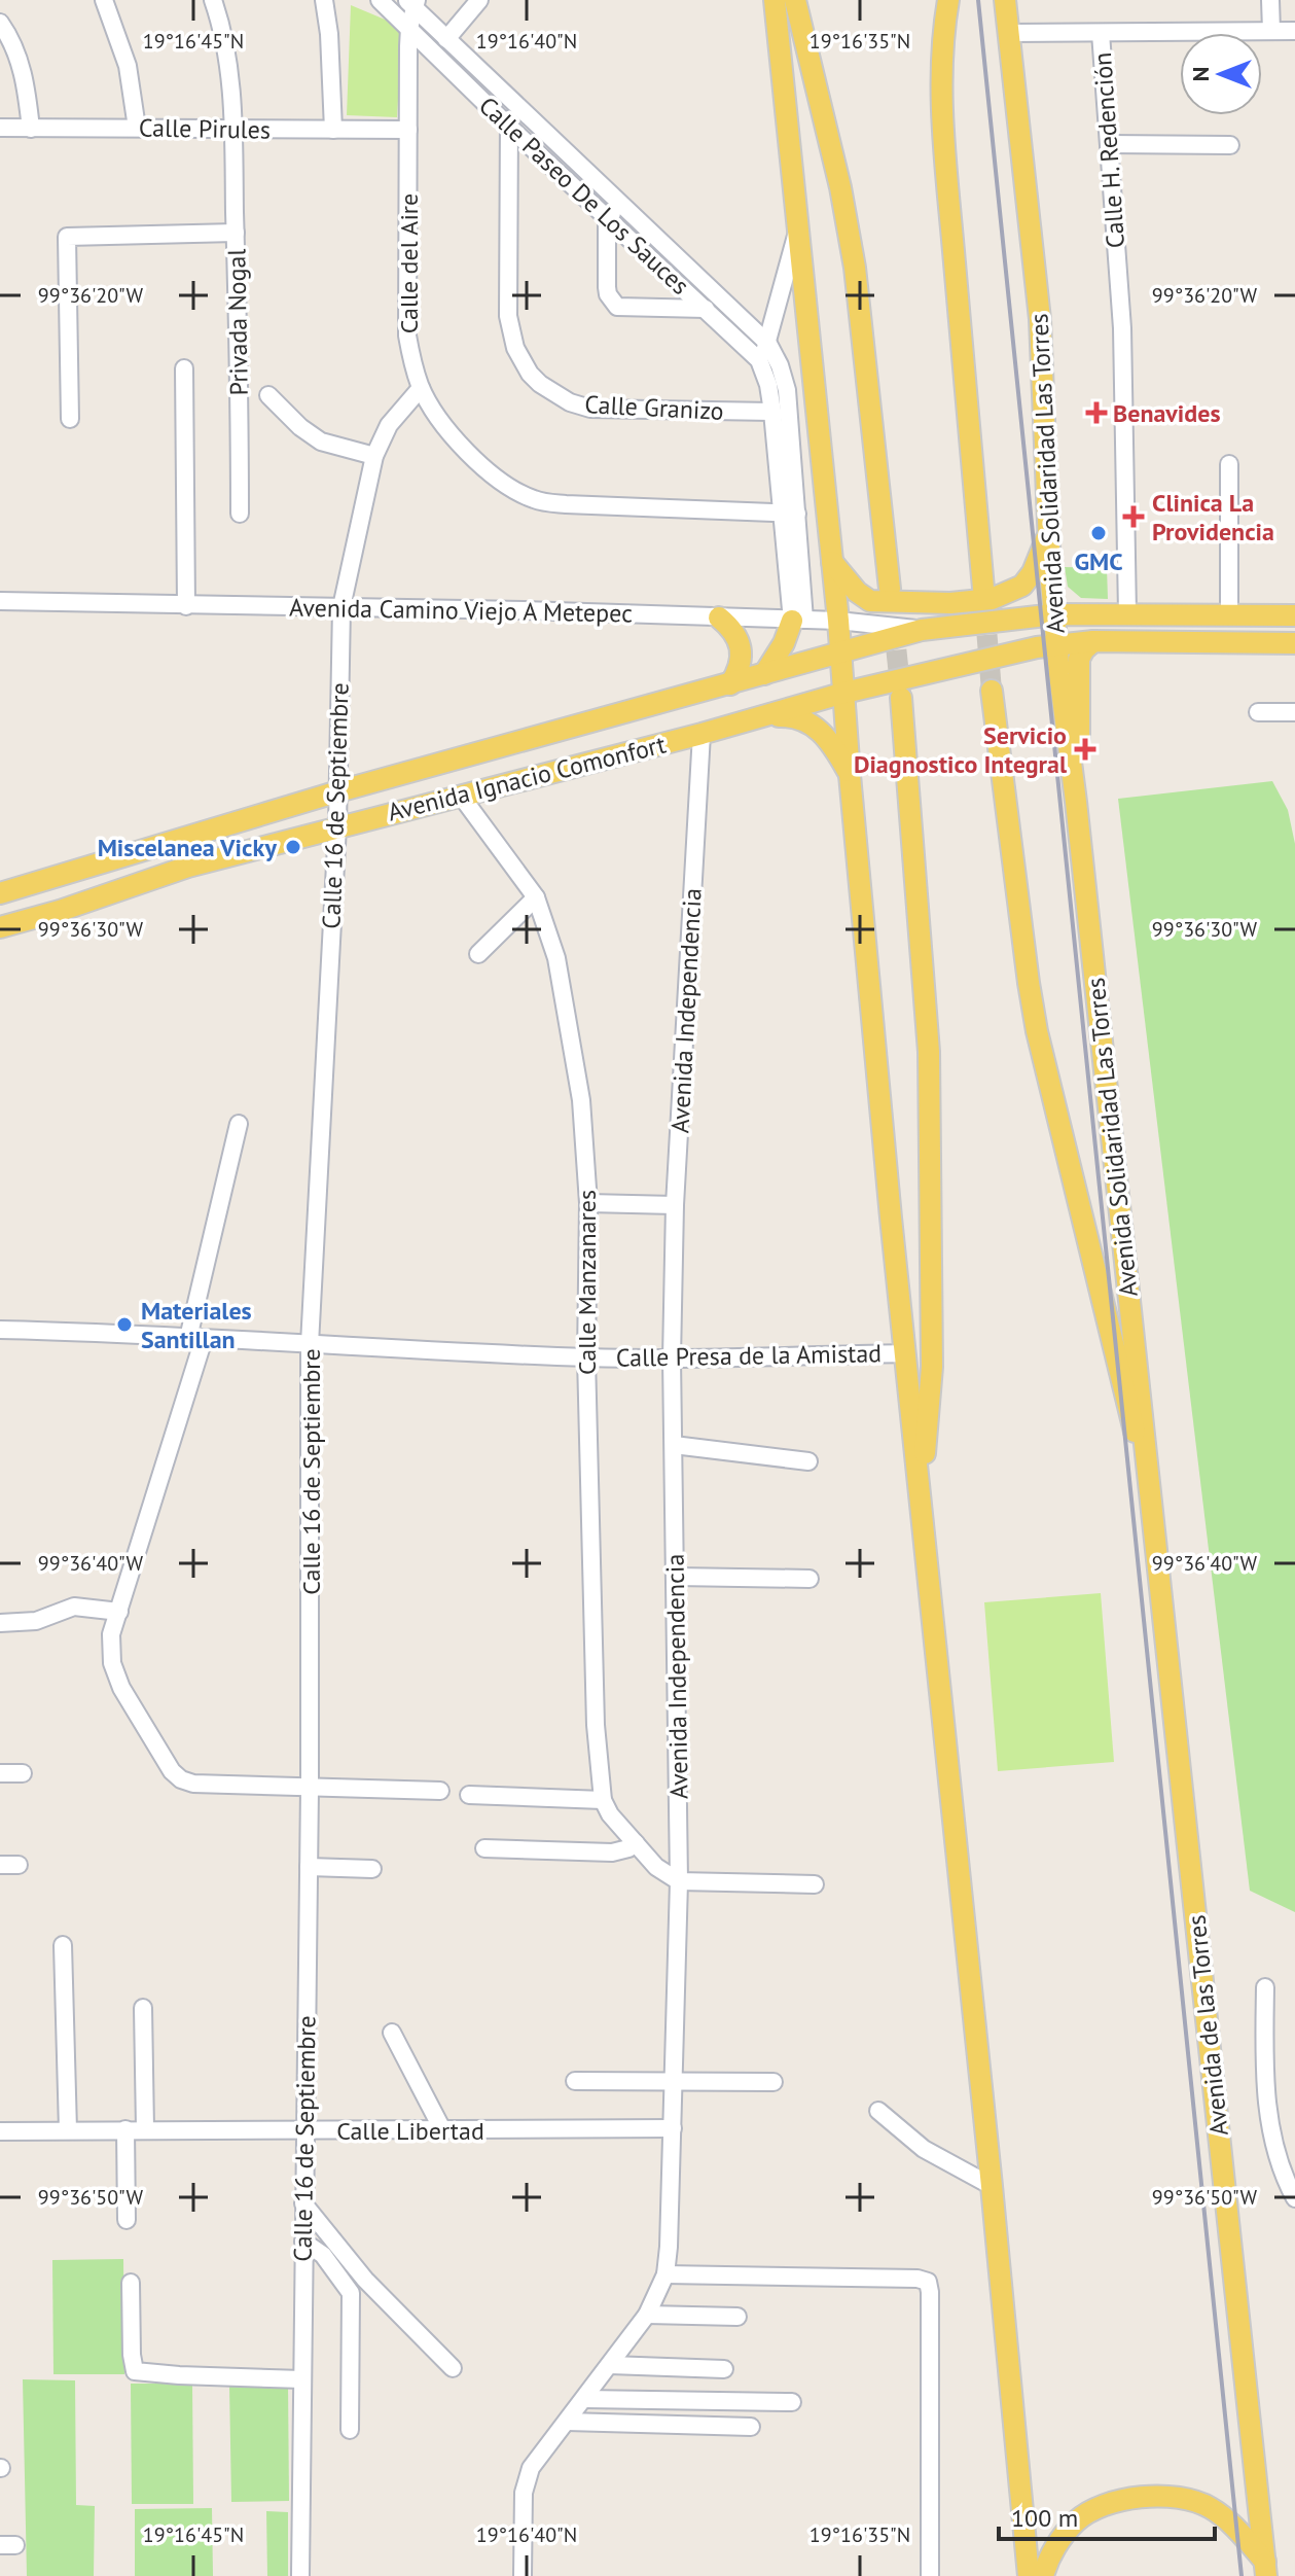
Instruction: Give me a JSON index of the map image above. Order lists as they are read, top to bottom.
{
  "streets": {
    "main road": ["Avenida Solidaridad Las Torres", "Avenida Ignacio Comonfort", "Avenida de las Torres"],
    "street": [
      "Calle Pirules",
      "Calle H. Redención",
      "Calle Paseo De Los Sauces",
      "Calle del Aire",
      "Privada Nogal",
      "Calle Granizo",
      "Avenida Camino Viejo A Metepec",
      "Calle 16 de Septiembre",
      "Avenida Independencia",
      "Calle Manzanares",
      "Calle Presa de la Amistad",
      "Calle Libertad"
    ]
  },
  "crossings": [
    ["Calle Pirules", "Calle del Aire"],
    ["Calle Pirules", "Privada Nogal"],
    ["Calle H. Redención", "Avenida Ignacio Comonfort"],
    ["Calle Paseo De Los Sauces", "Calle del Aire"],
    ["Calle Paseo De Los Sauces", "Calle Granizo"],
    ["Calle del Aire", "Calle 16 de Septiembre"],
    ["Avenida Solidaridad Las Torres", "Avenida Ignacio Comonfort"],
    ["Avenida Solidaridad Las Torres", "Avenida de las Torres"],
    ["Avenida Camino Viejo A Metepec", "Avenida Ignacio Comonfort"],
    ["Avenida Camino Viejo A Metepec", "Calle 16 de Septiembre"],
    ["Avenida Ignacio Comonfort", "Calle 16 de Septiembre"],
    ["Avenida Ignacio Comonfort", "Avenida Independencia"],
    ["Avenida Ignacio Comonfort", "Calle Manzanares"],
    ["Calle 16 de Septiembre", "Calle Presa de la Amistad"],
    ["Calle 16 de Septiembre", "Calle Libertad"],
    ["Avenida Independencia", "Calle Presa de la Amistad"],
    ["Avenida Independencia", "Calle Libertad"],
    ["Calle Manzanares", "Calle Presa de la Amistad"]
  ],
  "places": {
    "health": ["Benavides", "Clinica La Providencia", "Servicio Diagnostico Integral"],
    "other": ["GMC", "Miscelanea Vicky", "Materiales Santillan"]
  },
  "scale_bar": "100 m",
  "north": "left",
  "coordinates": [
    "19°16'45\"N",
    "19°16'40\"N",
    "19°16'35\"N",
    "99°36'20\"W",
    "99°36'30\"W",
    "99°36'40\"W",
    "99°36'50\"W"
  ]
}
